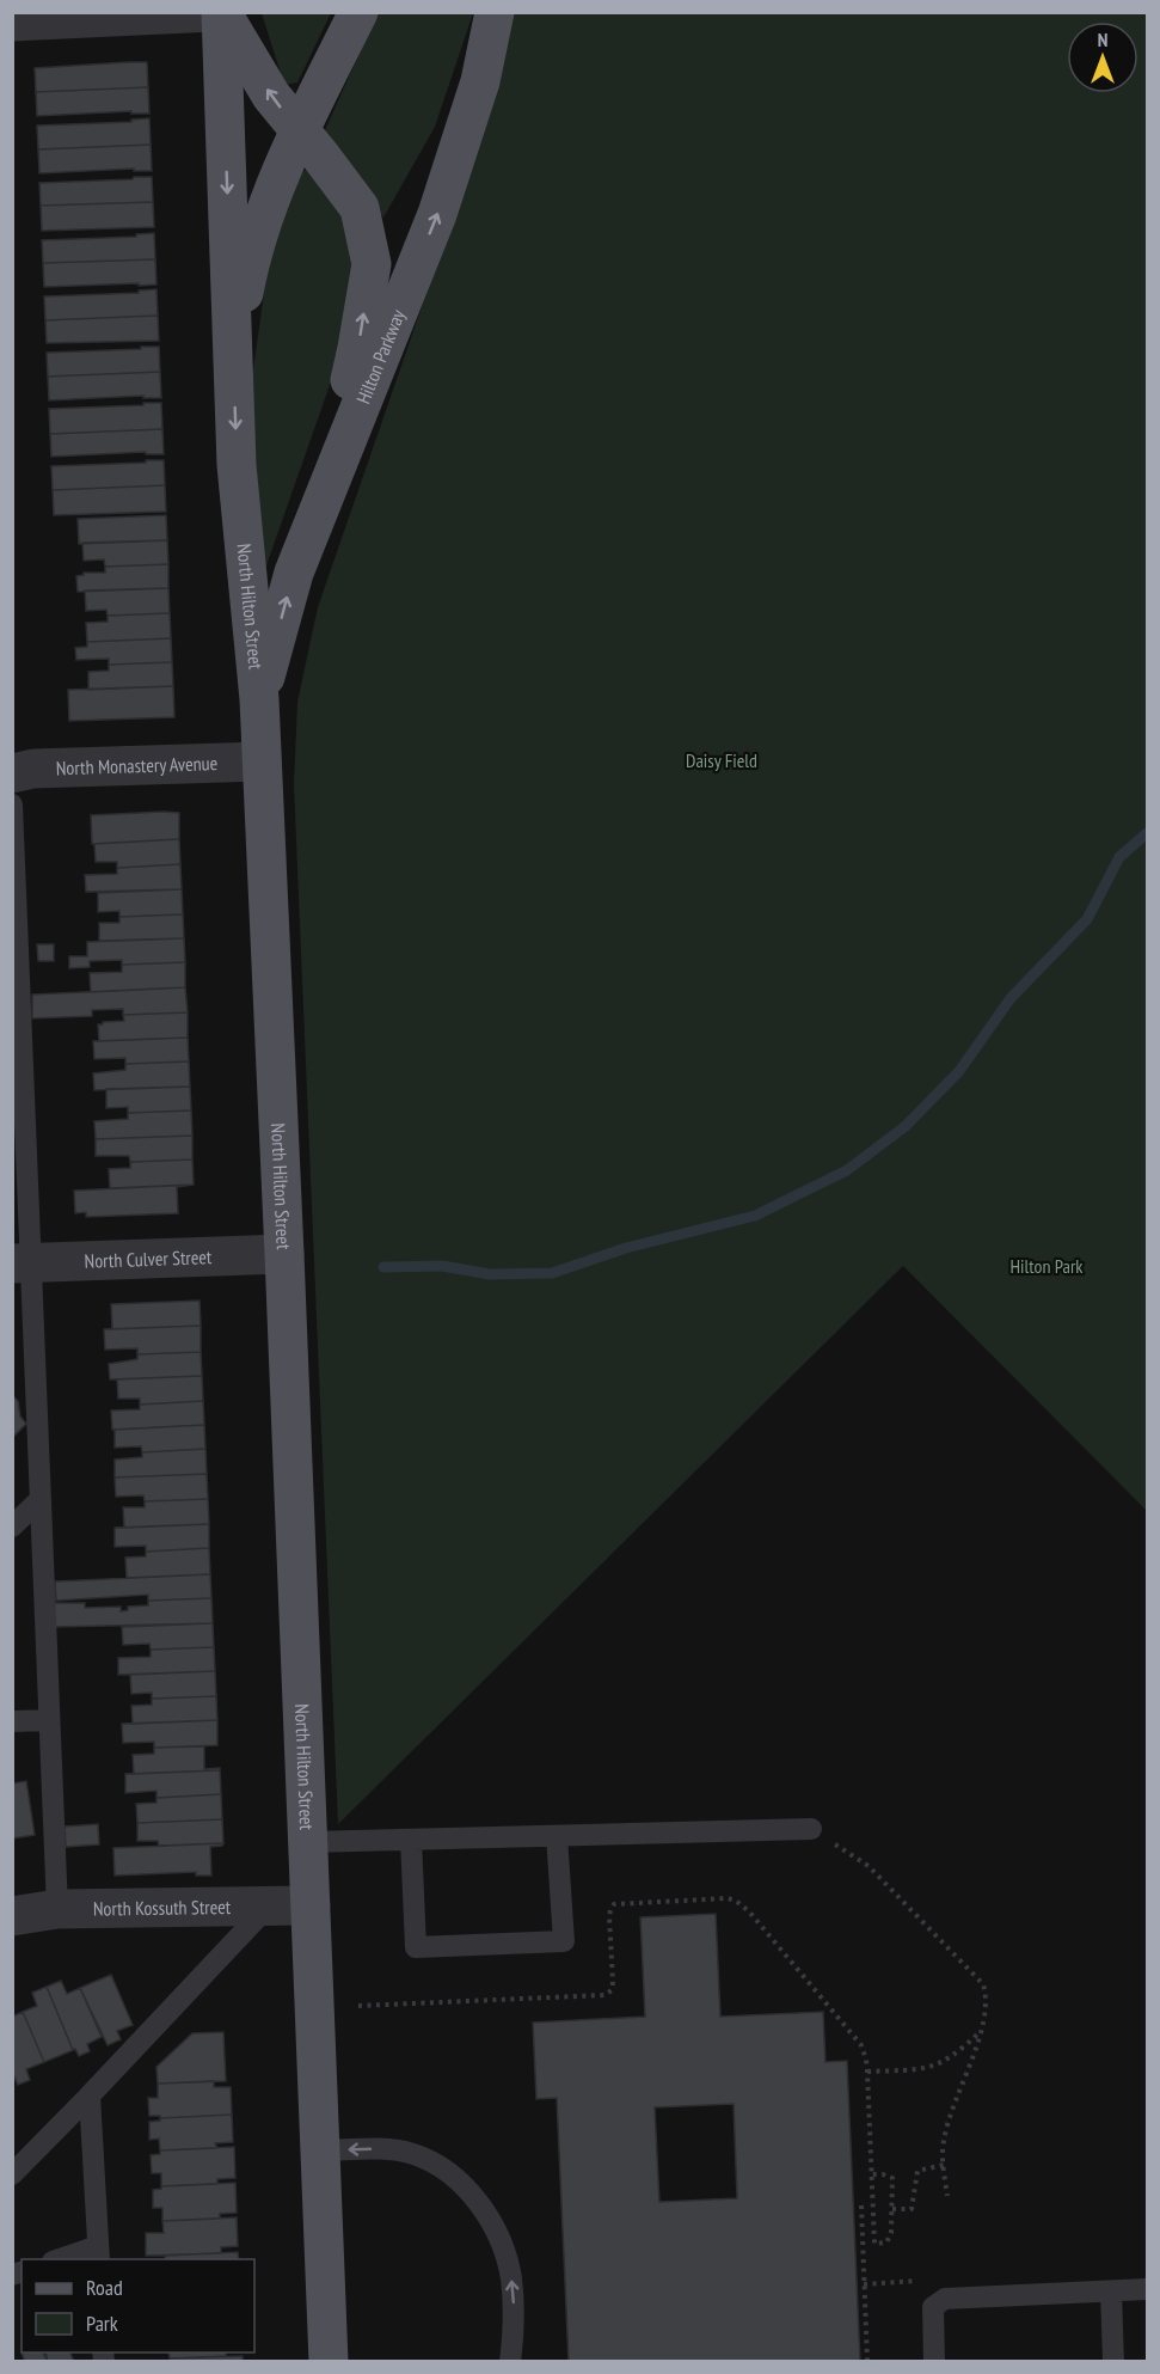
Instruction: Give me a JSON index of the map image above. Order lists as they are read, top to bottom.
{
  "streets": {
    "main road": ["Hilton Parkway", "North Hilton Street"],
    "street": ["North Monastery Avenue", "North Culver Street", "North Kossuth Street"]
  },
  "crossings": [
    ["Hilton Parkway", "North Hilton Street"],
    ["North Hilton Street", "North Monastery Avenue"],
    ["North Hilton Street", "North Culver Street"],
    ["North Hilton Street", "North Kossuth Street"]
  ],
  "parks": ["Daisy Field", "Hilton Park"],
  "legend": ["Road", "Park"],
  "north": "top"
}
